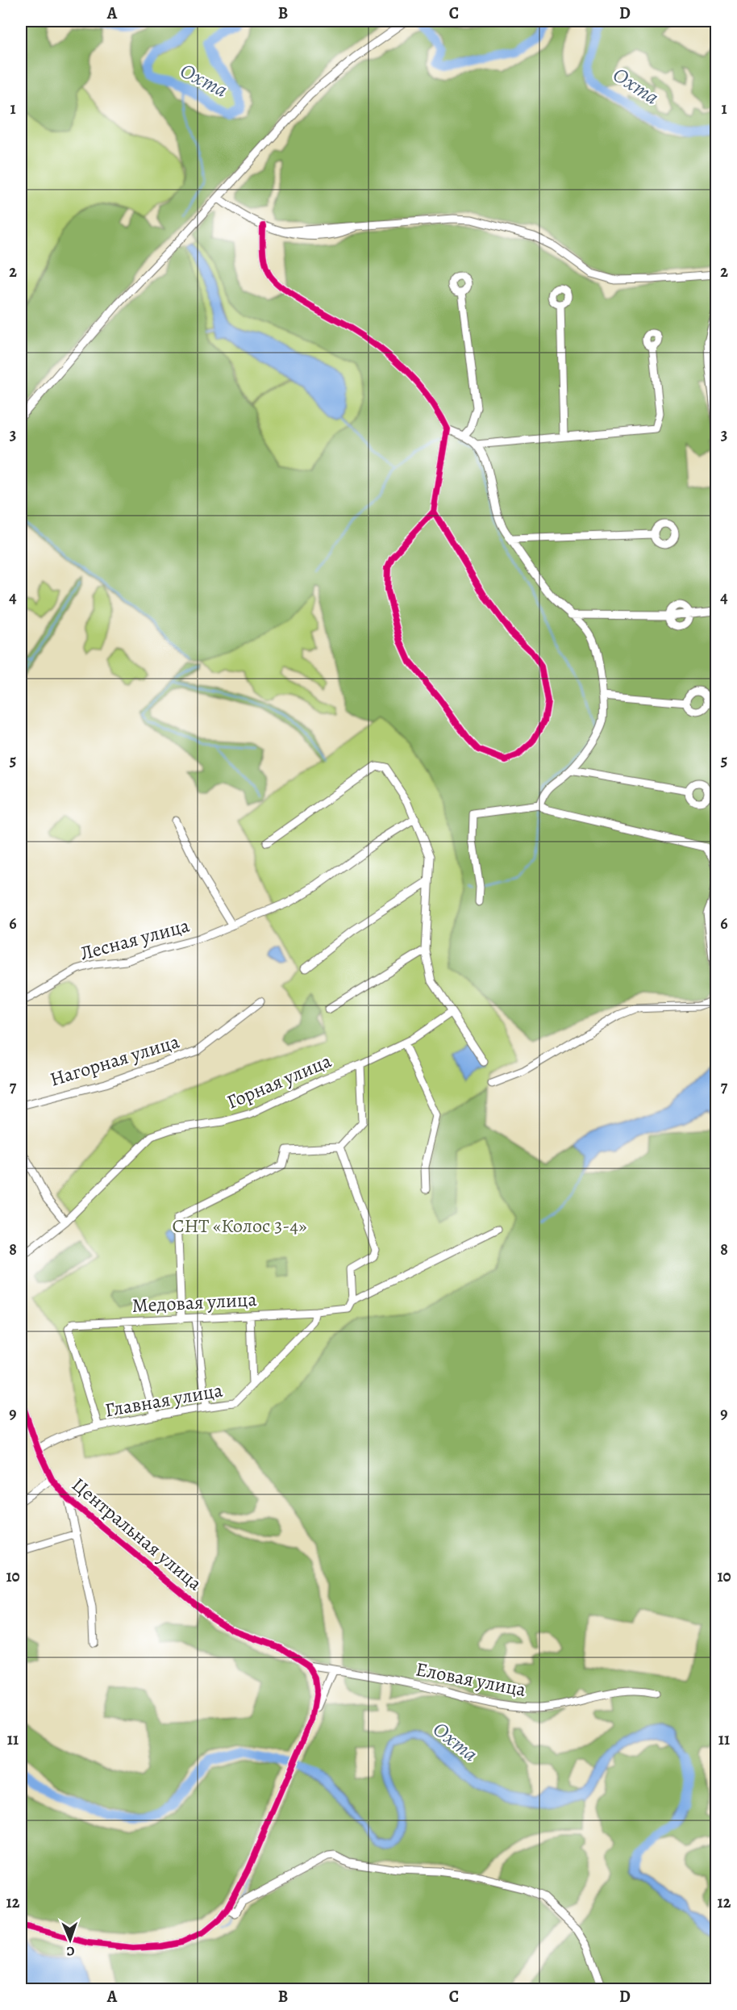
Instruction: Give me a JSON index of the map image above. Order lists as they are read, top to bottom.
{
  "streets": {
    "street": [
      "Лесная улица",
      "Нагорная улица",
      "Горная улица",
      "Медовая улица",
      "Главная улица",
      "Центральная улица",
      "Еловая улица"
    ]
  },
  "crossings": [
    ["Медовая улица", "Главная улица"],
    ["Главная улица", "Центральная улица"],
    ["Центральная улица", "Еловая улица"]
  ],
  "water": ["Охта"],
  "parks": ["СНТ «Колос 3-4»"],
  "north": "bottom",
  "grid": {
    "columns": [
      "A",
      "B",
      "C",
      "D"
    ],
    "rows": [
      "1",
      "2",
      "3",
      "4",
      "5",
      "6",
      "7",
      "8",
      "9",
      "10",
      "11",
      "12"
    ]
  }
}
